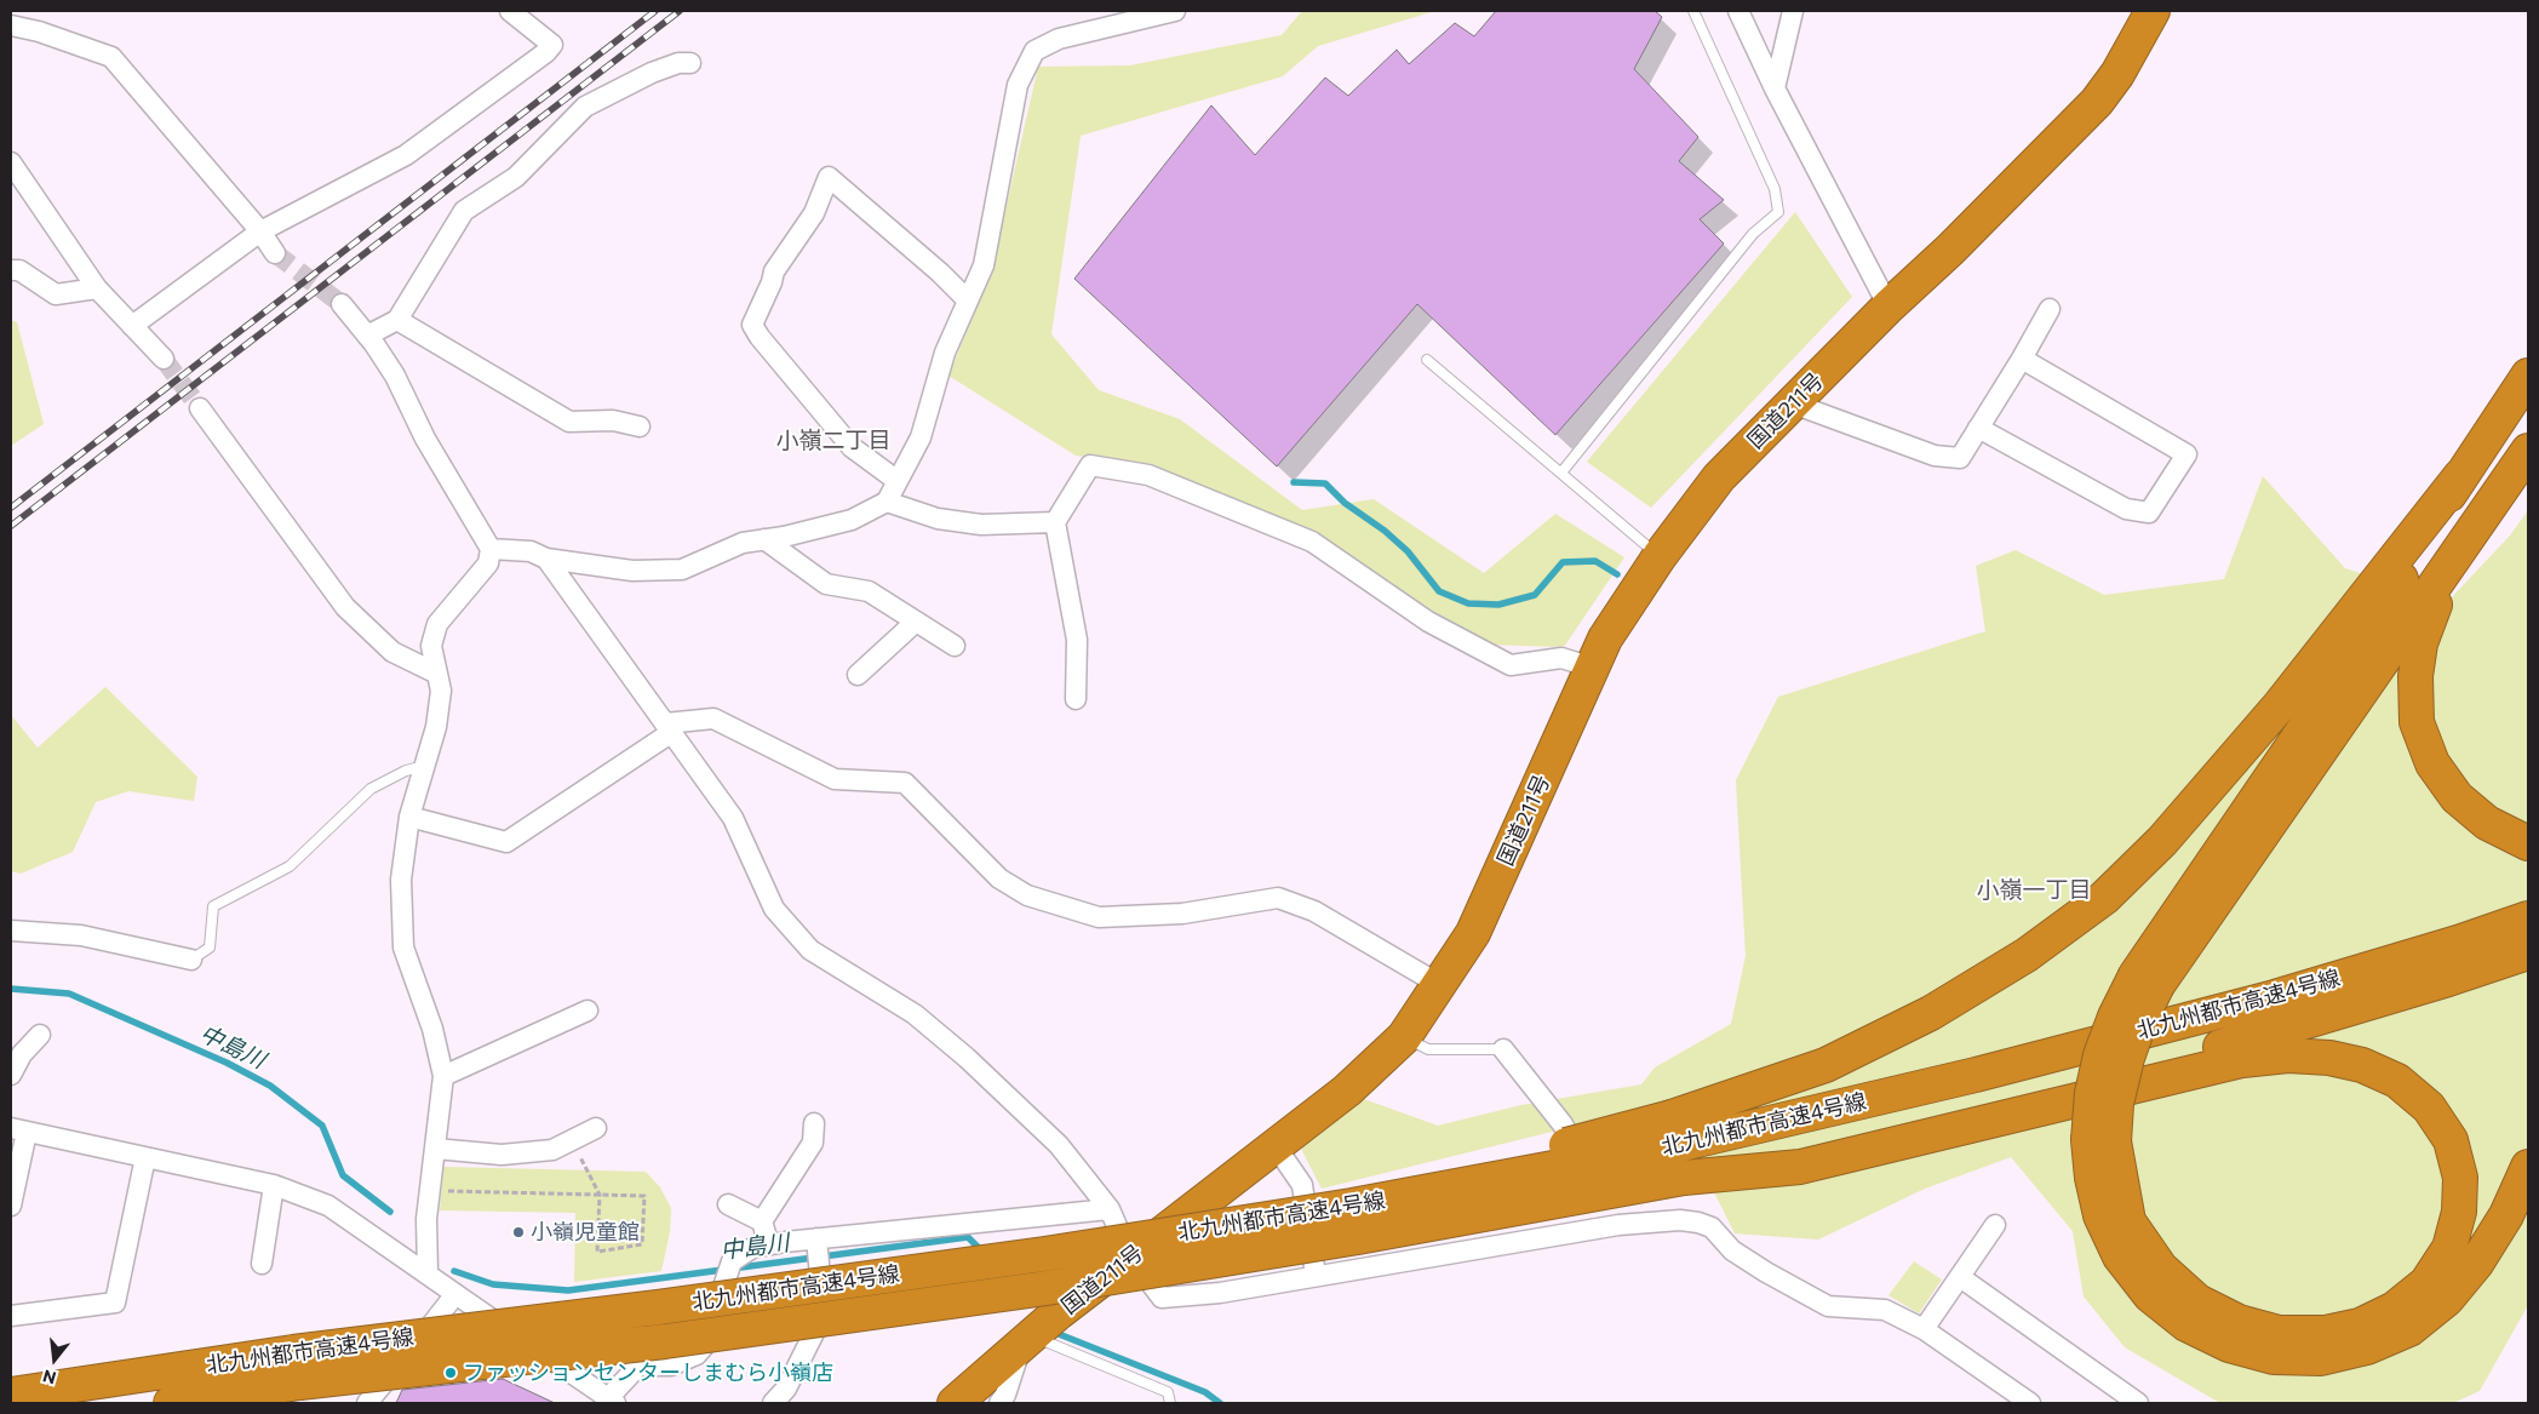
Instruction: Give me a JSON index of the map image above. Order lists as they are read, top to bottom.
{
  "streets": {
    "highway": ["国道211号", "北九州都市高速4号線"]
  },
  "districts": ["小嶺二丁目", "小嶺一丁目"],
  "water": ["中島川"],
  "places": ["小嶺児童館", "ファッションセンターしまむら小嶺店"],
  "north": "bottom"
}
